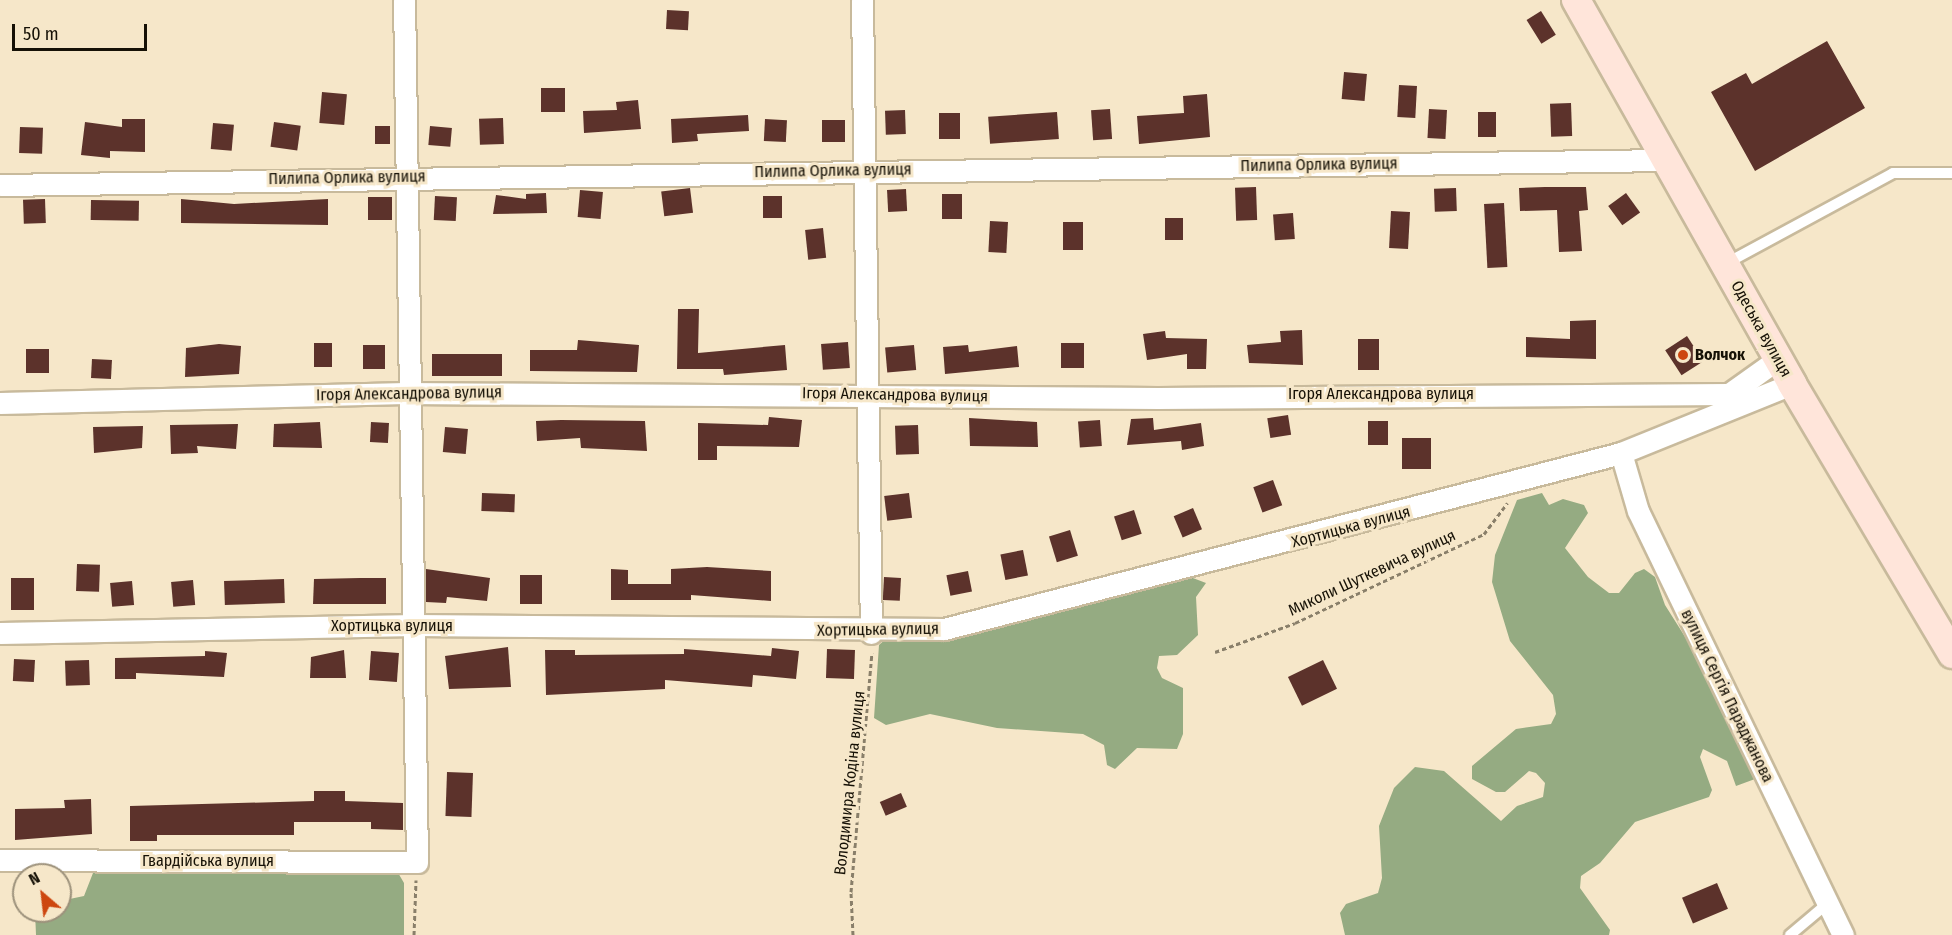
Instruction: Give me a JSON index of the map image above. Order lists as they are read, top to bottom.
{
  "streets": {
    "street": [
      "Пилипа Орлика вулиця",
      "Одеська вулиця",
      "Ігоря Александрова вулиця",
      "Хортицька вулиця",
      "вулиця Сергія Параджанова",
      "Гвардійська вулиця"
    ],
    "path": ["Миколи Шуткевича вулиця", "Володимира Кодіна вулиця"]
  },
  "crossings": [
    ["Пилипа Орлика вулиця", "Одеська вулиця"],
    ["Одеська вулиця", "Ігоря Александрова вулиця"],
    ["Одеська вулиця", "Хортицька вулиця"],
    ["Хортицька вулиця", "Миколи Шуткевича вулиця"],
    ["Хортицька вулиця", "вулиця Сергія Параджанова"],
    ["Хортицька вулиця", "Володимира Кодіна вулиця"]
  ],
  "places": ["Волчок"],
  "scale_bar": "50 m",
  "north": "top left"
}
